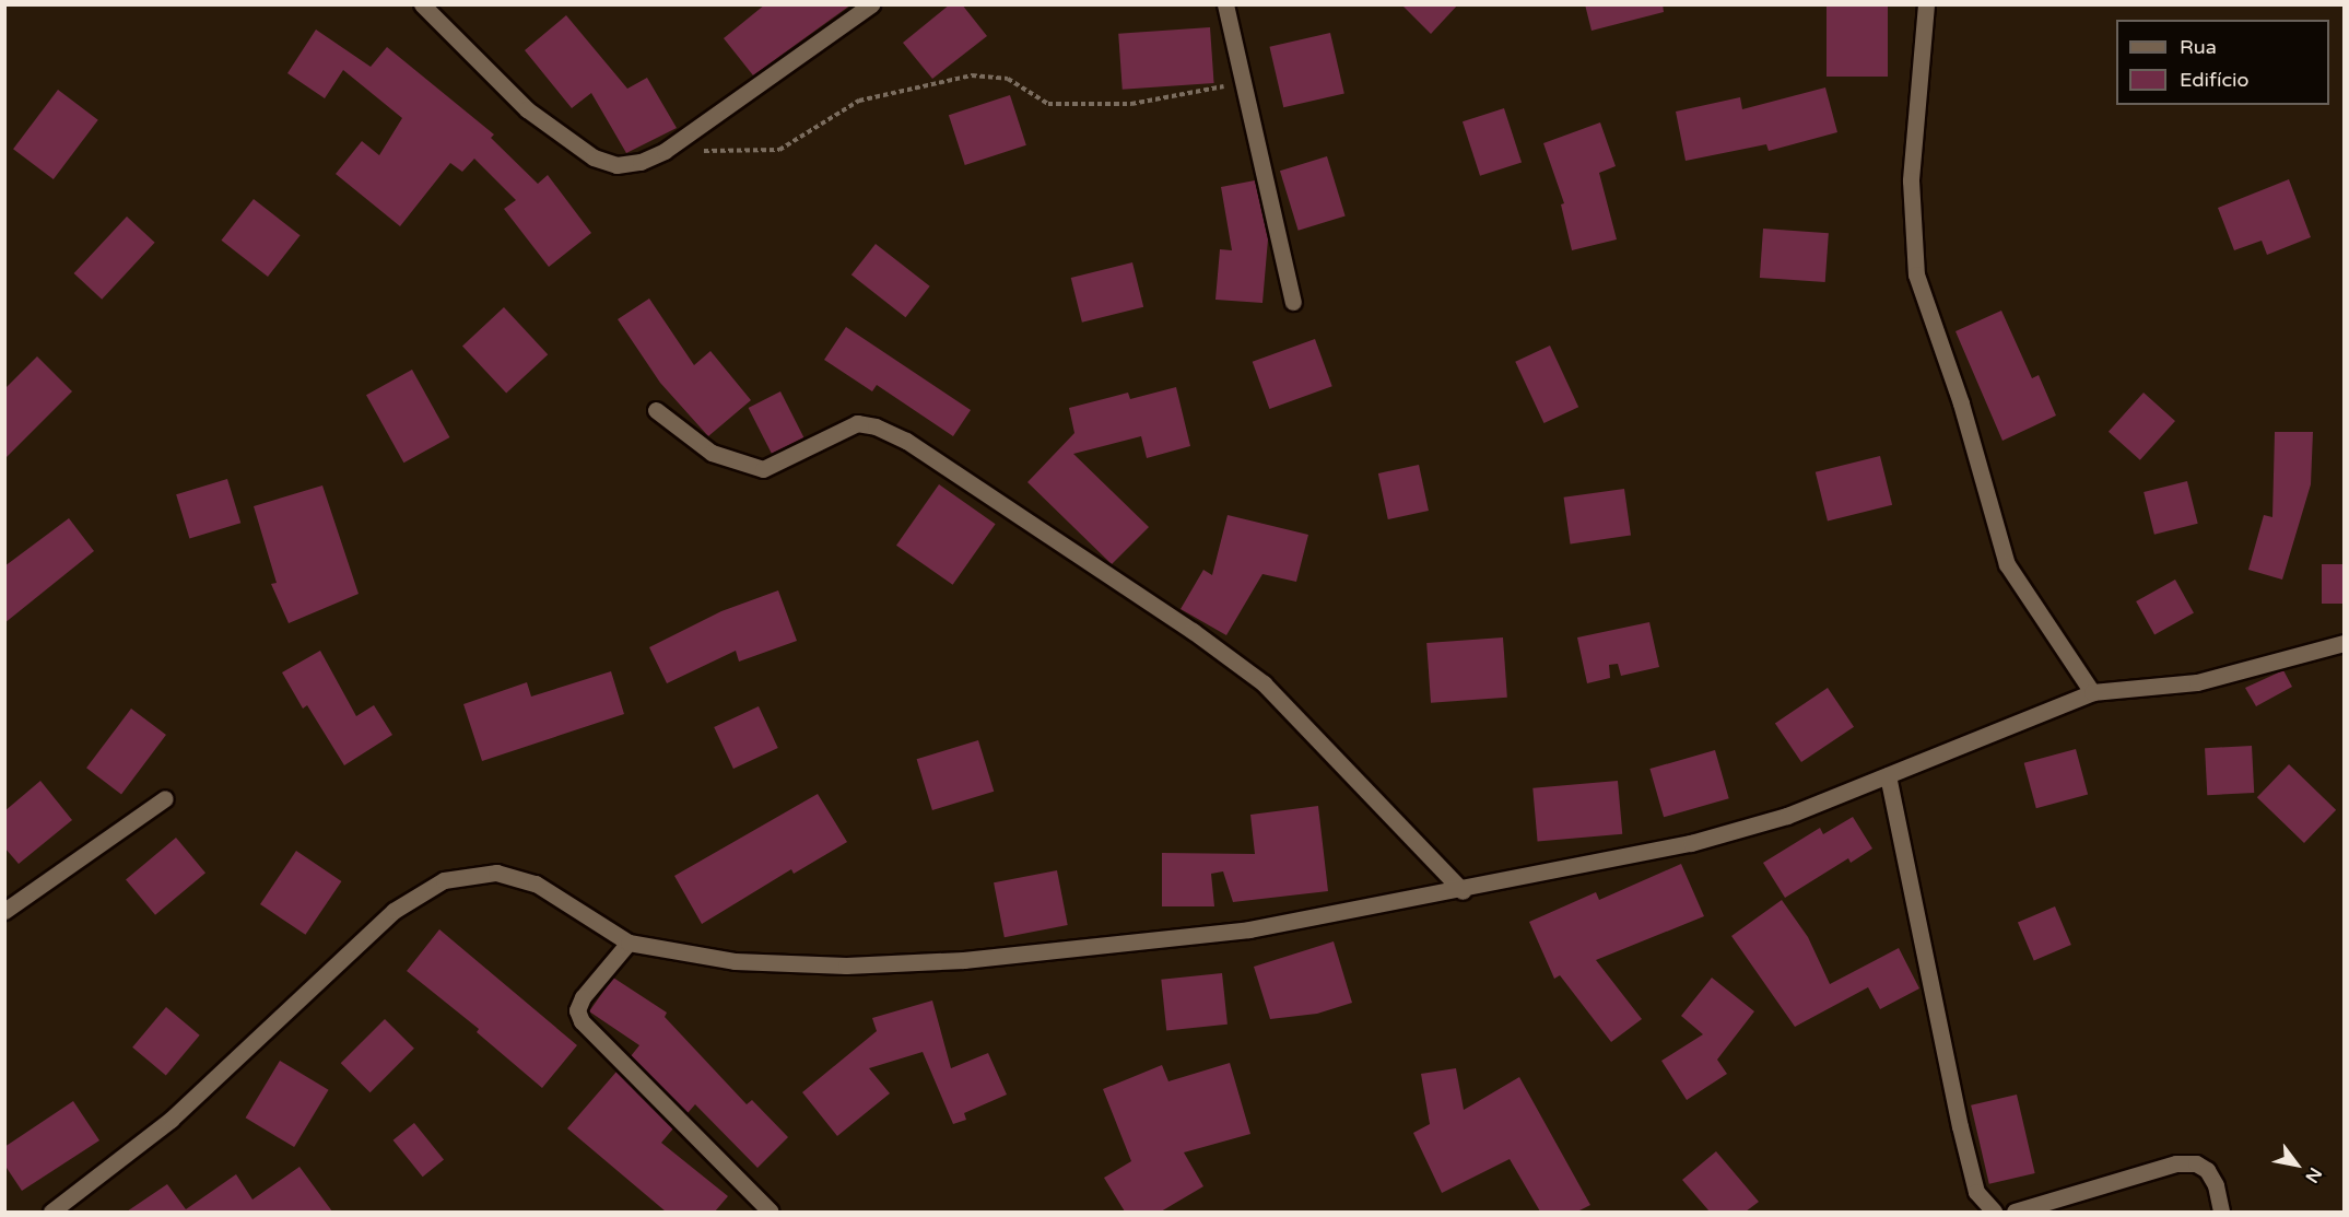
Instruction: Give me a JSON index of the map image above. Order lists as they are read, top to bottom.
{
  "legend": ["Rua", "Edifício"],
  "north": "bottom right"
}
